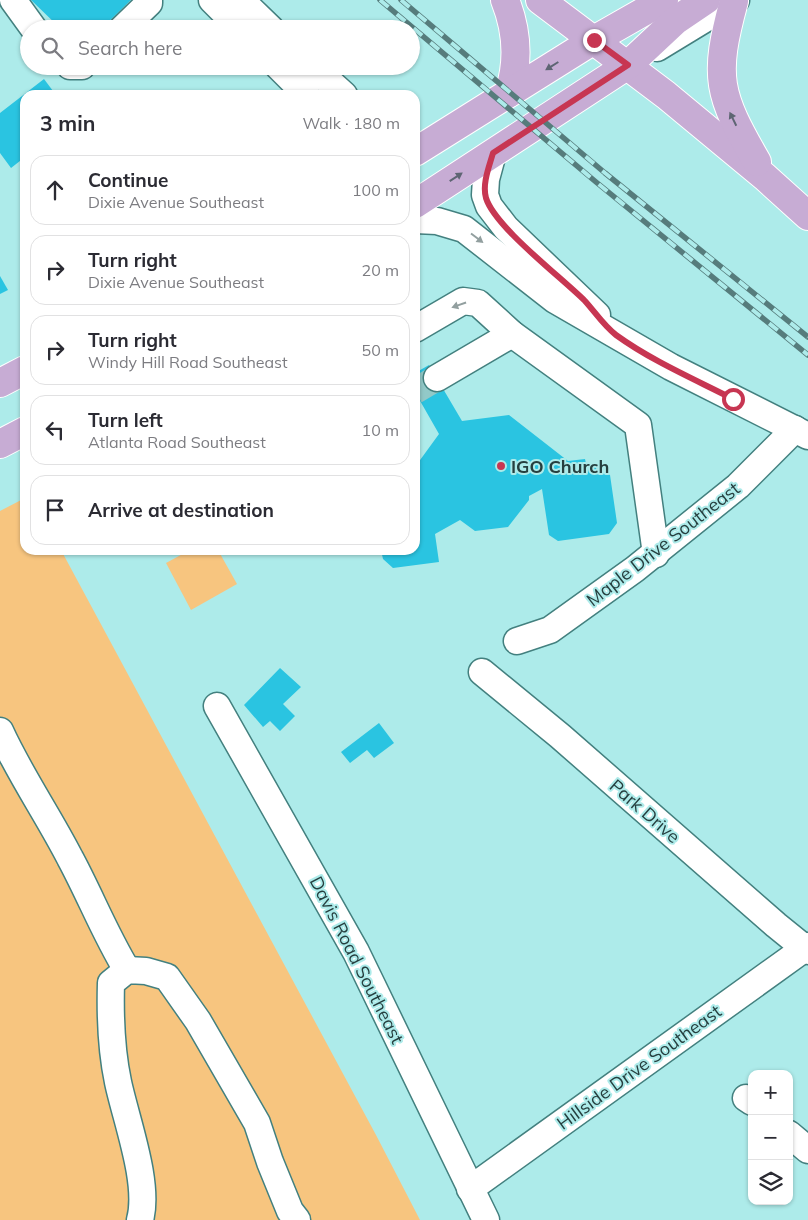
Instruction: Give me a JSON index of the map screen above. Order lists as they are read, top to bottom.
{
  "streets": {
    "street": [
      "Maple Drive Southeast",
      "Park Drive",
      "Davis Road Southeast",
      "Hillside Drive Southeast"
    ]
  },
  "crossings": [
    ["Park Drive", "Hillside Drive Southeast"],
    ["Davis Road Southeast", "Hillside Drive Southeast"]
  ],
  "places": ["IGO Church"],
  "page": {
    "search": "Search here",
    "heading": ["3 min", "Walk · 180 m"],
    "list": [
      ["Continue", "Dixie Avenue Southeast", "100 m"],
      ["Turn right", "Dixie Avenue Southeast", "20 m"],
      ["Turn right", "Windy Hill Road Southeast", "50 m"],
      ["Turn left", "Atlanta Road Southeast", "10 m"],
      "Arrive at destination"
    ],
    "map_buttons": ["+", "−"]
  }
}
